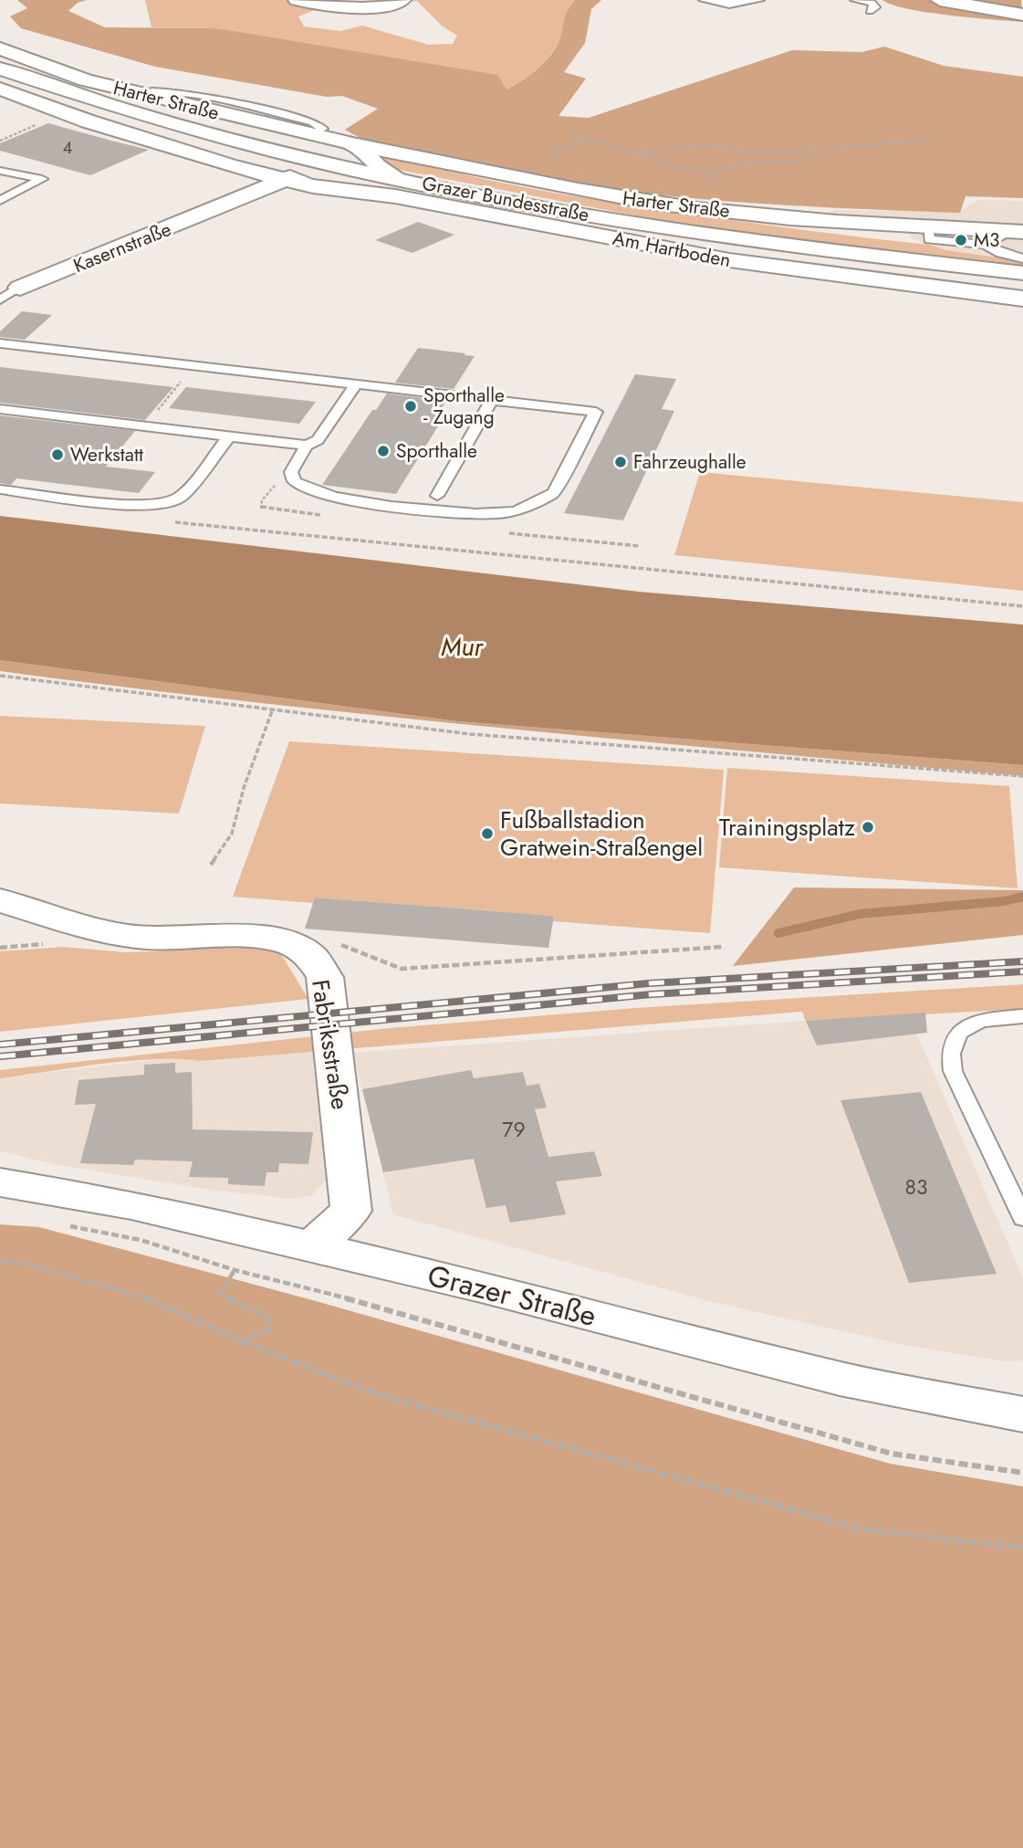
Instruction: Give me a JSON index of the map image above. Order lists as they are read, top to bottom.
{
  "streets": {
    "street": [
      "Harter Straße",
      "Grazer Bundesstraße",
      "Kasernstraße",
      "Am Hartboden",
      "Fabriksstraße",
      "Grazer Straße"
    ]
  },
  "crossings": [
    ["Grazer Bundesstraße", "Kasernstraße"],
    ["Kasernstraße", "Am Hartboden"],
    ["Fabriksstraße", "Grazer Straße"]
  ],
  "water": ["Mur"],
  "places": [
    "M3",
    "Sporthalle - Zugang",
    "Sporthalle",
    "Werkstatt",
    "Fahrzeughalle",
    "Trainingsplatz",
    "Fußballstadion Gratwein-Straßengel"
  ],
  "house_numbers": ["4", "79", "83"]
}
